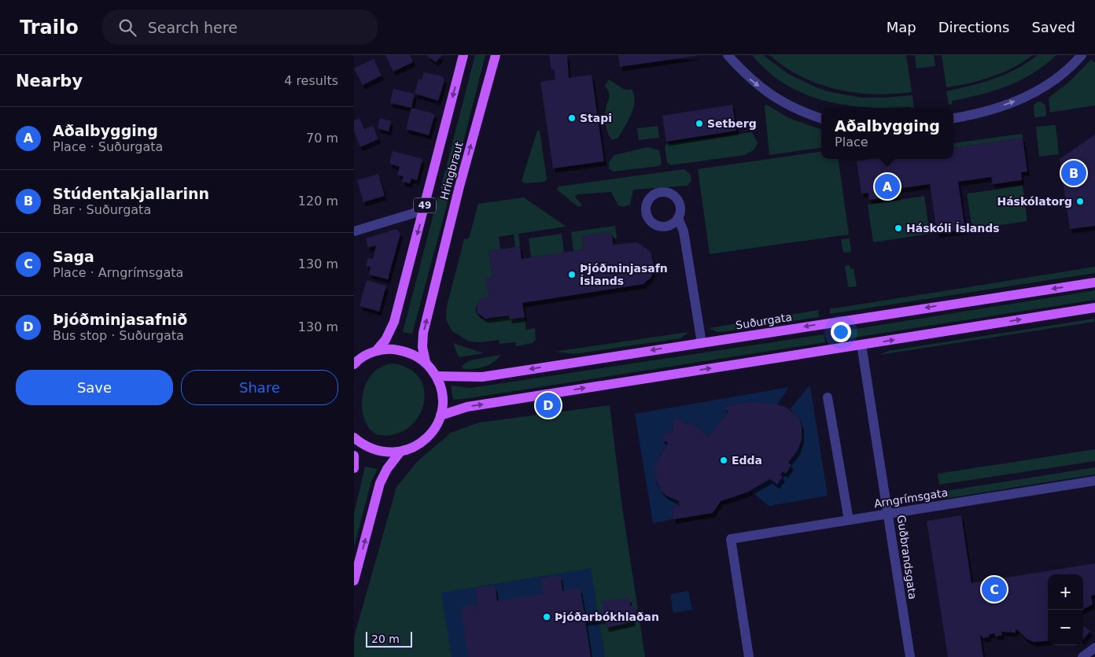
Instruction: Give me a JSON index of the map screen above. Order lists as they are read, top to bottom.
{
  "streets": {
    "main road": ["Hringbraut", "49", "Suðurgata"],
    "street": ["Arngrímsgata", "Guðbrandsgata"]
  },
  "crossings": [
    ["Hringbraut", "49"],
    ["49", "Suðurgata"],
    ["Arngrímsgata", "Guðbrandsgata"]
  ],
  "places": [
    "Stapi",
    "Setberg",
    "Háskólatorg",
    "Háskóli Íslands",
    "Þjóðminjasafn Íslands",
    "Edda",
    "Þjóðarbókhlaðan"
  ],
  "scale_bar": "20 m",
  "page": {
    "header": "Trailo",
    "search": "Search here",
    "nav": ["Map", "Directions", "Saved"],
    "heading": ["Nearby", "4 results"],
    "list": [
      {
        "mark": "A",
        "name": "Aðalbygging",
        "note": "Place · Suðurgata",
        "value": "70 m"
      },
      {
        "mark": "B",
        "name": "Stúdentakjallarinn",
        "note": "Bar · Suðurgata",
        "value": "120 m"
      },
      {
        "mark": "C",
        "name": "Saga",
        "note": "Place · Arngrímsgata",
        "value": "130 m"
      },
      {
        "mark": "D",
        "name": "Þjóðminjasafnið",
        "note": "Bus stop · Suðurgata",
        "value": "130 m"
      }
    ],
    "popup": ["Aðalbygging", "Place"],
    "pins": [
      "B",
      "A",
      "D",
      "C"
    ],
    "buttons": ["Save", "Share"],
    "map_buttons": ["+", "−"],
    "scale": "20 m"
  }
}
